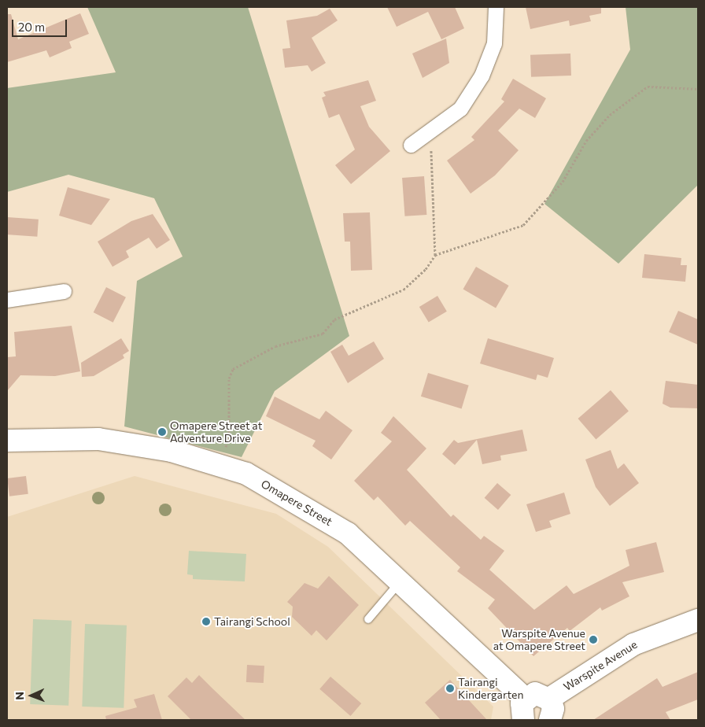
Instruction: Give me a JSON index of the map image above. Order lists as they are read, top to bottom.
{
  "streets": {
    "main road": ["Omapere Street", "Warspite Avenue"]
  },
  "places": [
    "Omapere Street at Adventure Drive",
    "Tairangi School",
    "Warspite Avenue at Omapere Street",
    "Tairangi Kindergarten"
  ],
  "scale_bar": "20 m",
  "north": "left"
}
